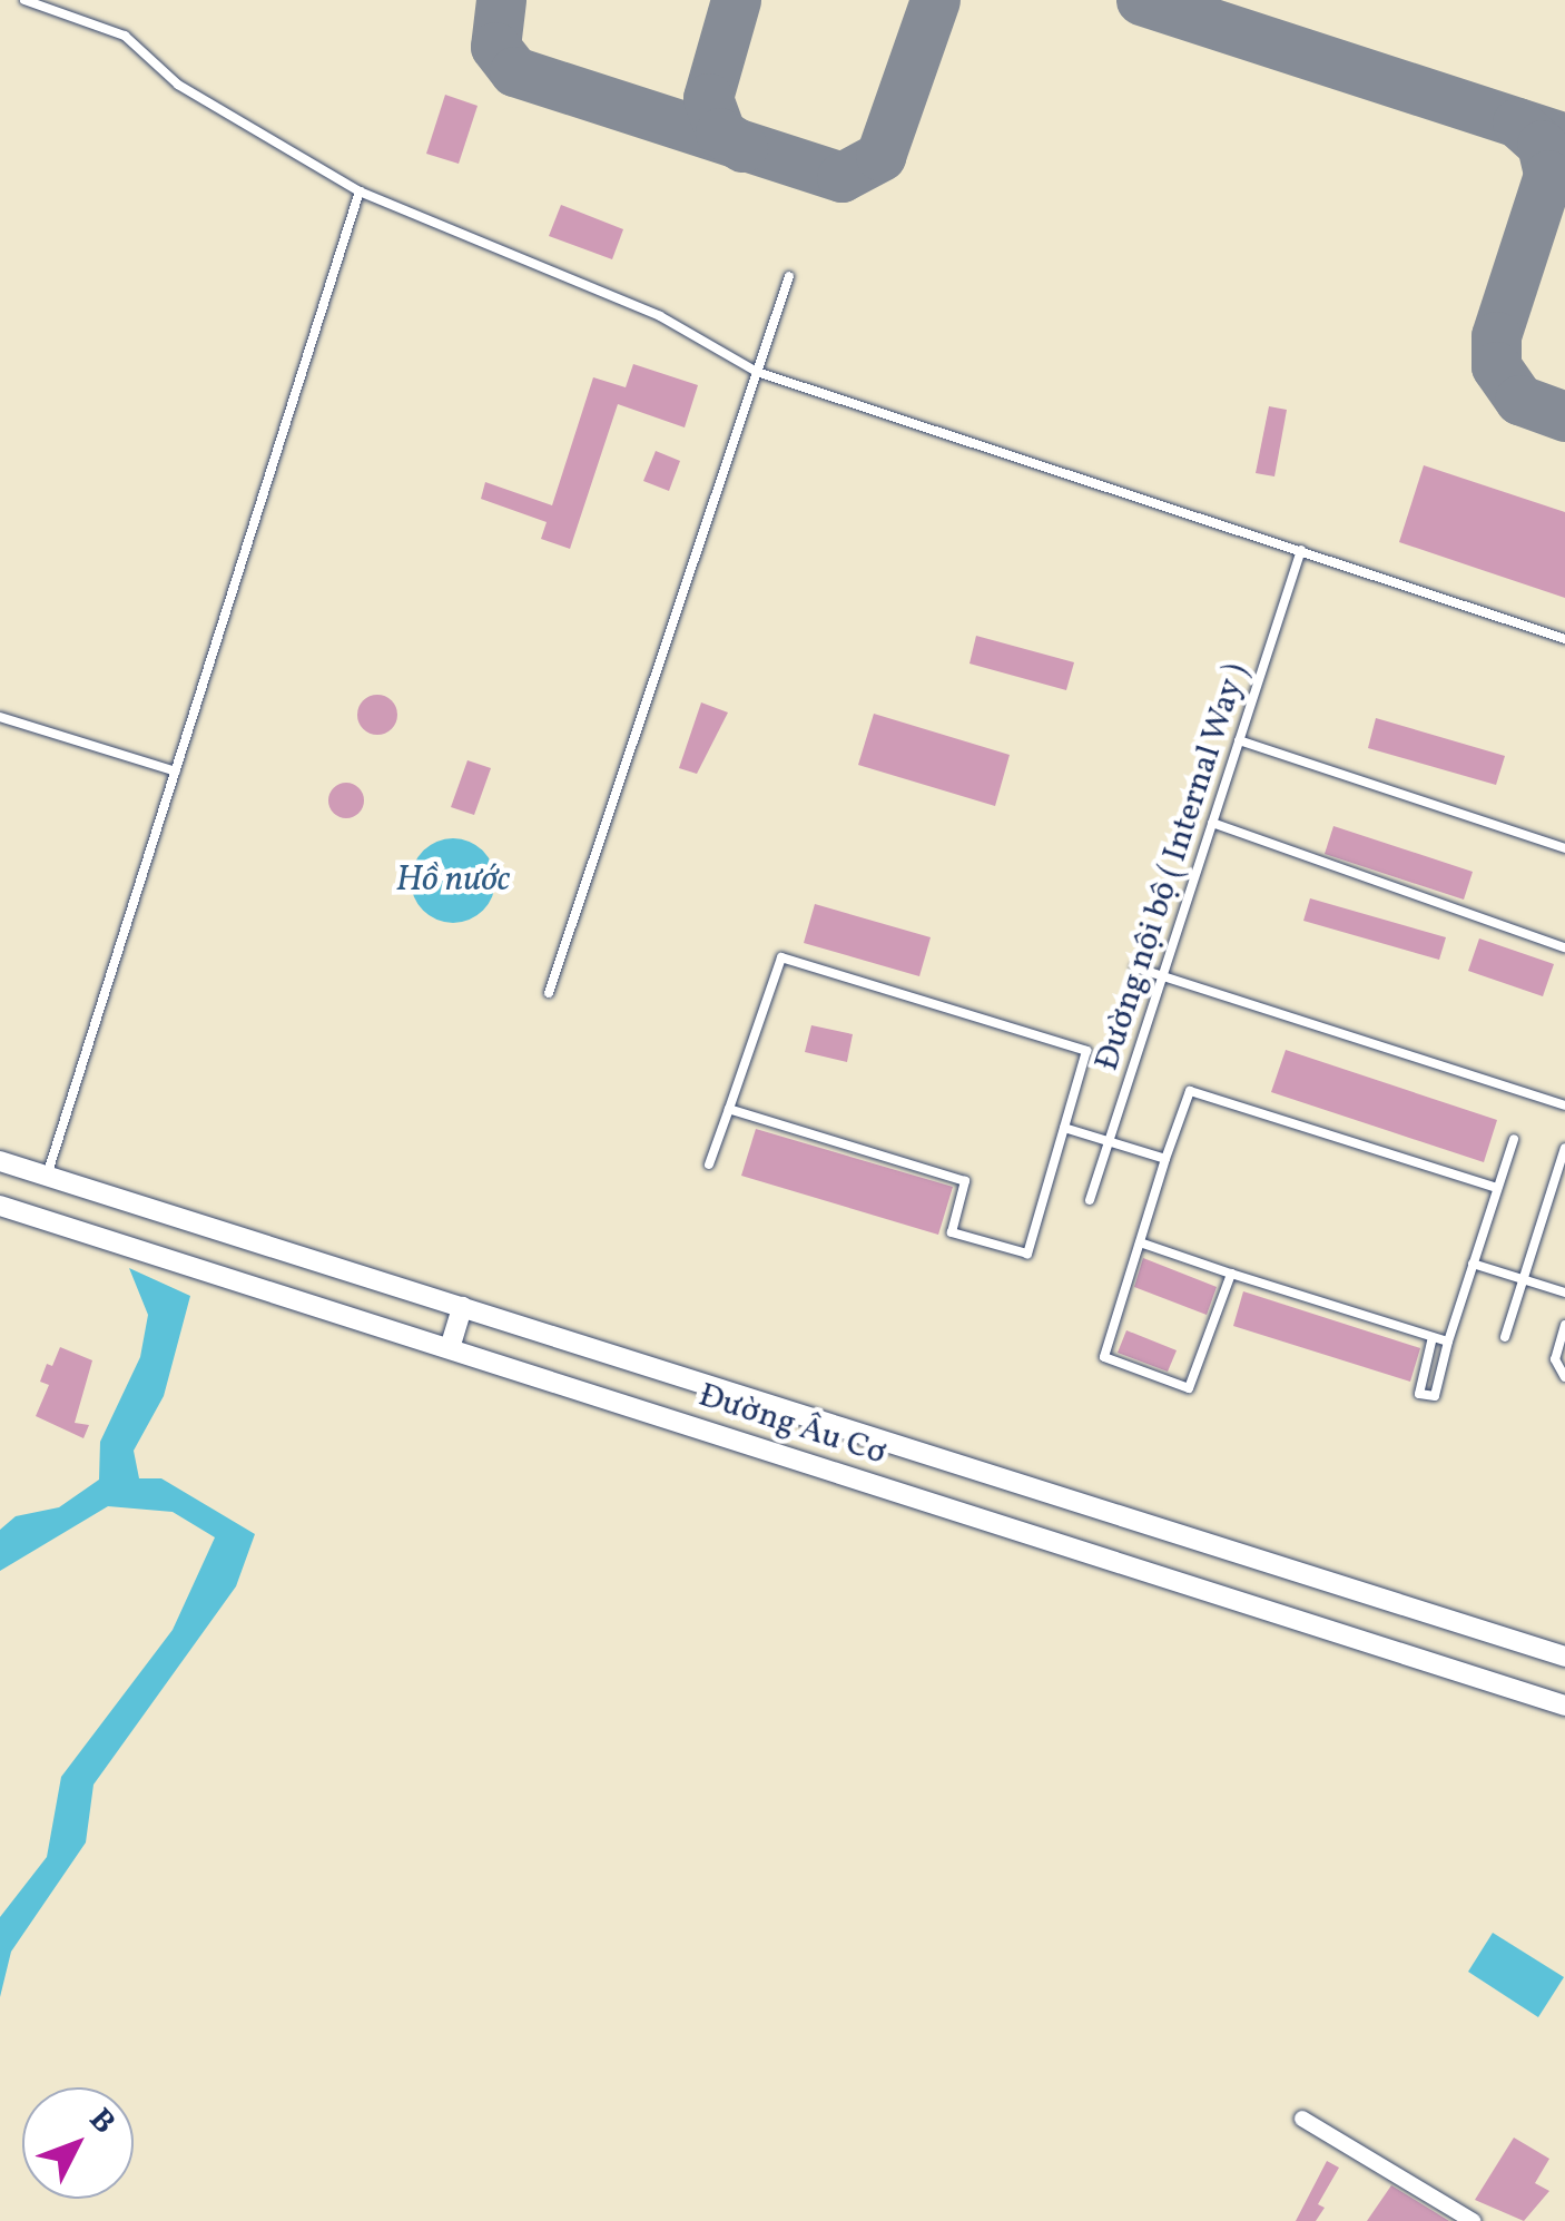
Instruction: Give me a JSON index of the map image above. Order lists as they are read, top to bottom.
{
  "streets": {
    "street": ["Đường Âu Cơ"],
    "lane": ["Đường nội bộ ( Internal Way )"]
  },
  "water": ["Hồ nước"],
  "north": "top right"
}
